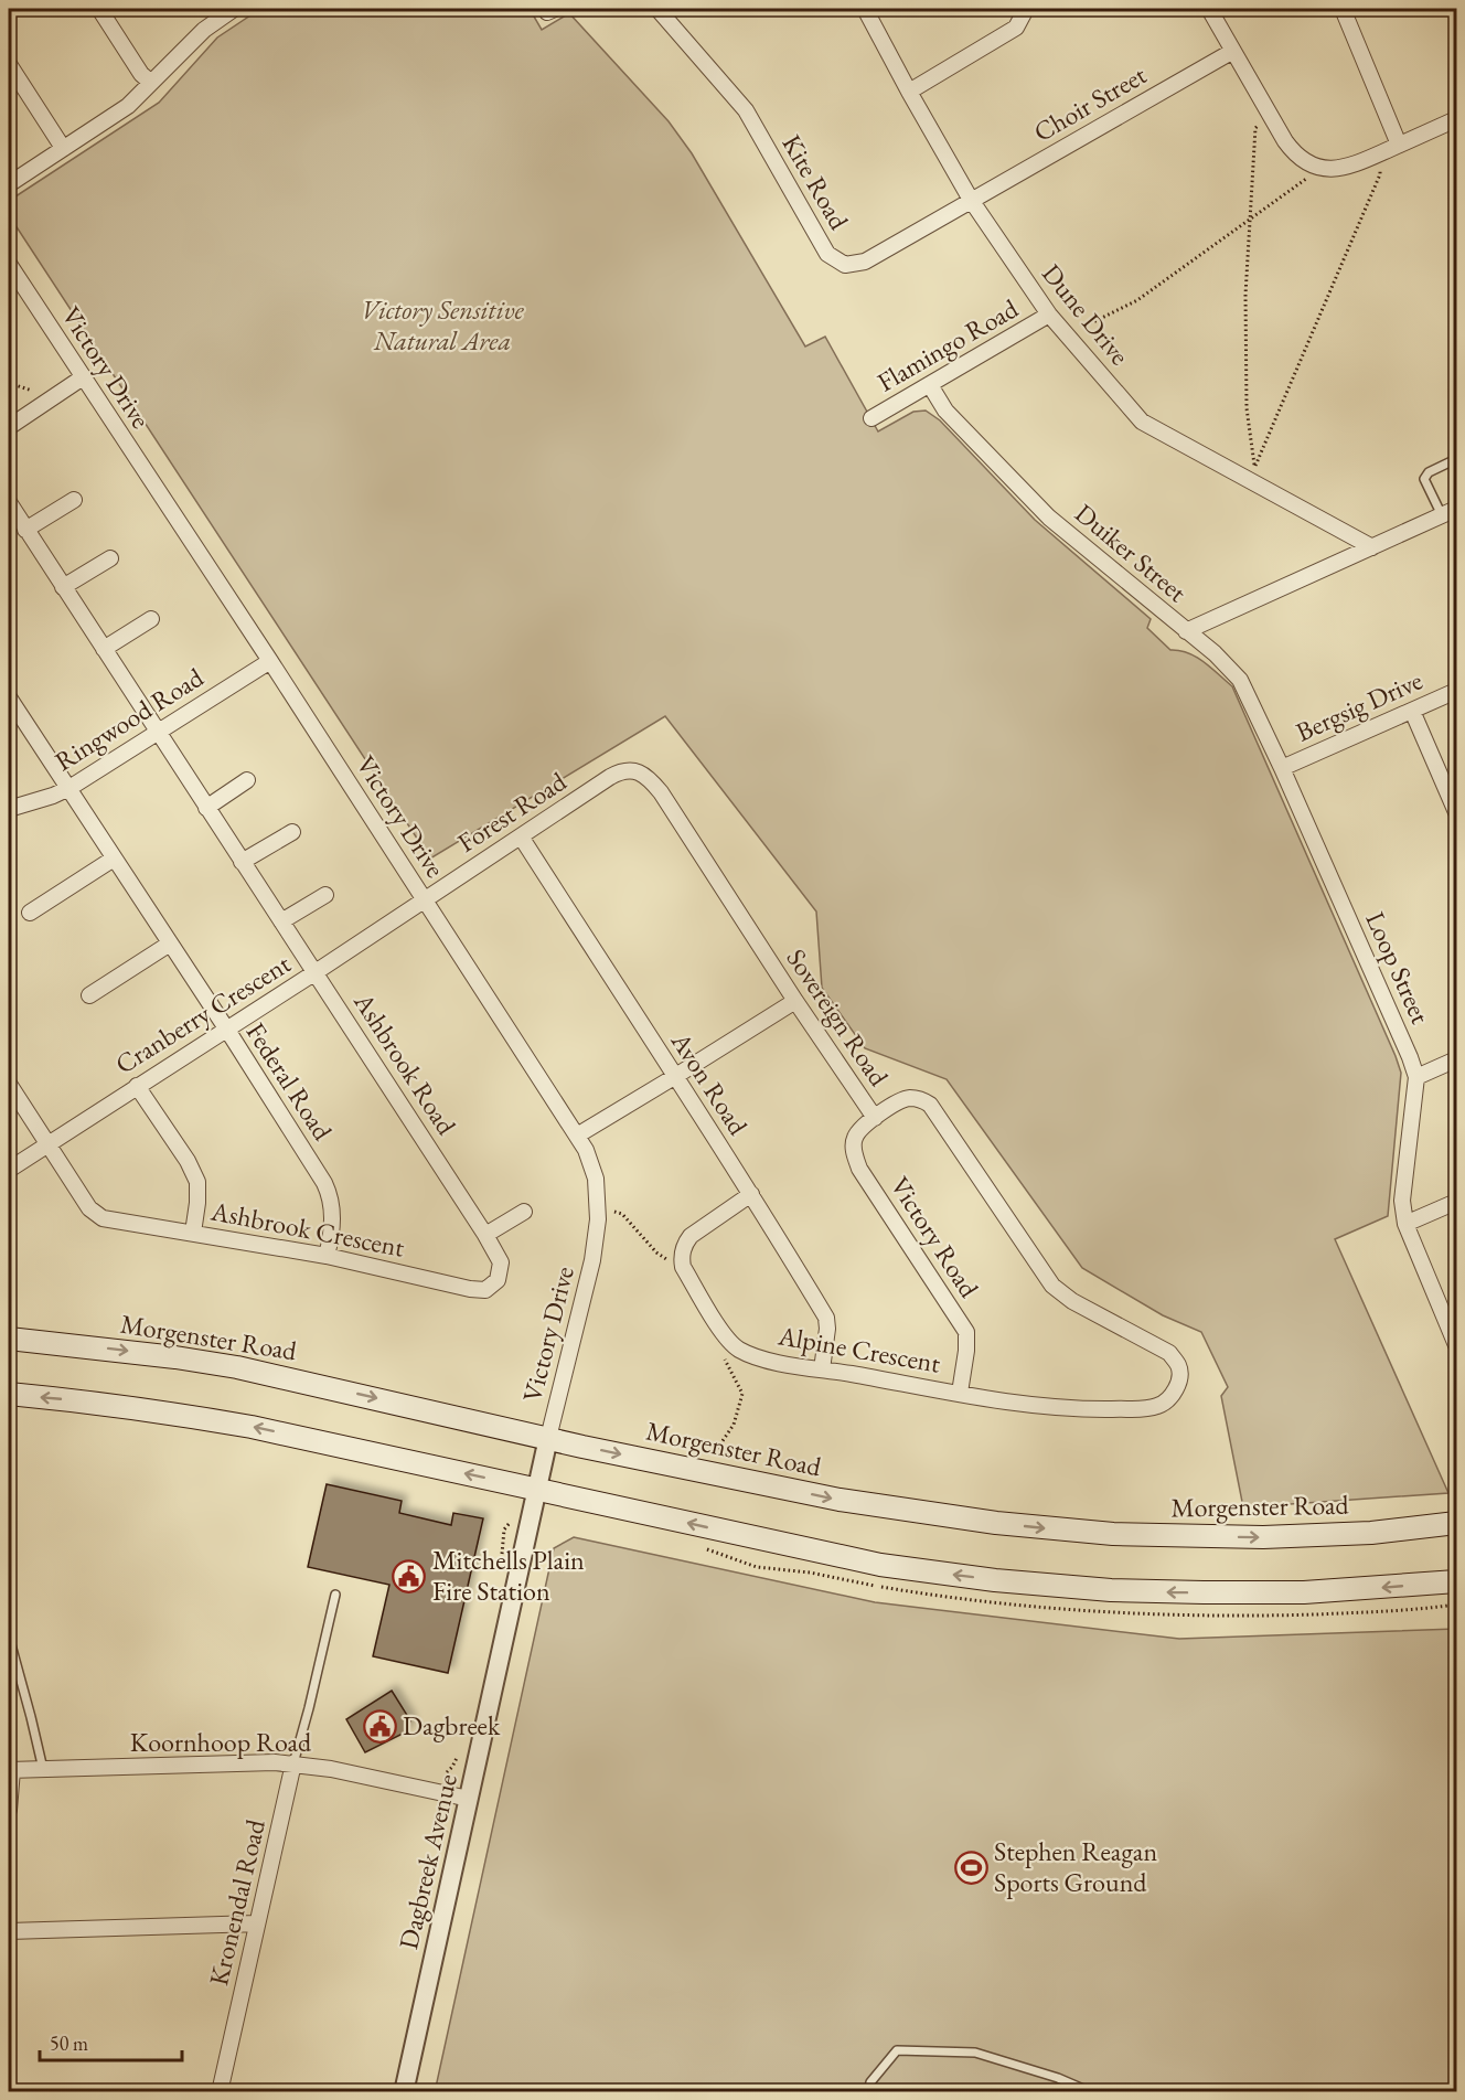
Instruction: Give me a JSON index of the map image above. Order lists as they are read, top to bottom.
{
  "streets": {
    "main road": ["Morgenster Road"],
    "street": [
      "Choir Street",
      "Kite Road",
      "Dune Drive",
      "Flamingo Road",
      "Victory Drive",
      "Duiker Street",
      "Bergsig Drive",
      "Ringwood Road",
      "Forest Road",
      "Loop Street",
      "Cranberry Crescent",
      "Sovereign Road",
      "Ashbrook Road",
      "Federal Road",
      "Avon Road",
      "Ashbrook Crescent",
      "Victory Road",
      "Alpine Crescent",
      "Koornhoop Road",
      "Dagbreek Avenue",
      "Kronendal Road"
    ]
  },
  "crossings": [
    ["Choir Street", "Kite Road"],
    ["Choir Street", "Dune Drive"],
    ["Kite Road", "Dune Drive"],
    ["Dune Drive", "Flamingo Road"],
    ["Flamingo Road", "Duiker Street"],
    ["Victory Drive", "Ringwood Road"],
    ["Victory Drive", "Forest Road"],
    ["Victory Drive", "Cranberry Crescent"],
    ["Victory Drive", "Morgenster Road"],
    ["Victory Drive", "Dagbreek Avenue"],
    ["Duiker Street", "Bergsig Drive"],
    ["Duiker Street", "Loop Street"],
    ["Bergsig Drive", "Loop Street"],
    ["Ringwood Road", "Ashbrook Road"],
    ["Ringwood Road", "Federal Road"],
    ["Forest Road", "Cranberry Crescent"],
    ["Forest Road", "Sovereign Road"],
    ["Forest Road", "Avon Road"],
    ["Cranberry Crescent", "Ashbrook Road"],
    ["Cranberry Crescent", "Federal Road"],
    ["Cranberry Crescent", "Ashbrook Crescent"],
    ["Sovereign Road", "Victory Road"],
    ["Sovereign Road", "Alpine Crescent"],
    ["Ashbrook Road", "Ashbrook Crescent"],
    ["Federal Road", "Ashbrook Crescent"],
    ["Avon Road", "Alpine Crescent"],
    ["Victory Road", "Alpine Crescent"],
    ["Morgenster Road", "Dagbreek Avenue"],
    ["Koornhoop Road", "Dagbreek Avenue"],
    ["Koornhoop Road", "Kronendal Road"]
  ],
  "parks": ["Victory Sensitive Natural Area"],
  "places": {
    "public building": ["Mitchells Plain Fire Station", "Dagbreek"],
    "sports": ["Stephen Reagan Sports Ground"]
  },
  "scale_bar": "50 m"
}
